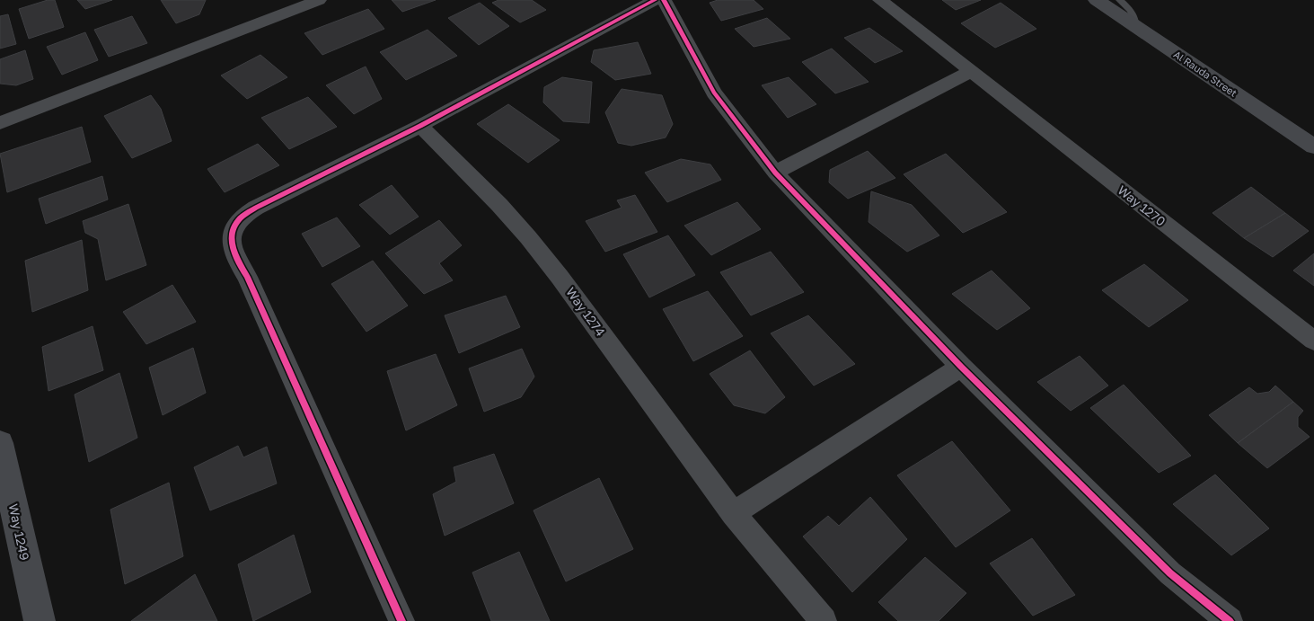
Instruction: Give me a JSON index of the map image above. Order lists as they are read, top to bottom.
{
  "streets": {
    "main road": ["Al Rauda Street", "Way 1249"],
    "street": ["Way 1270", "Way 1274"]
  }
}
